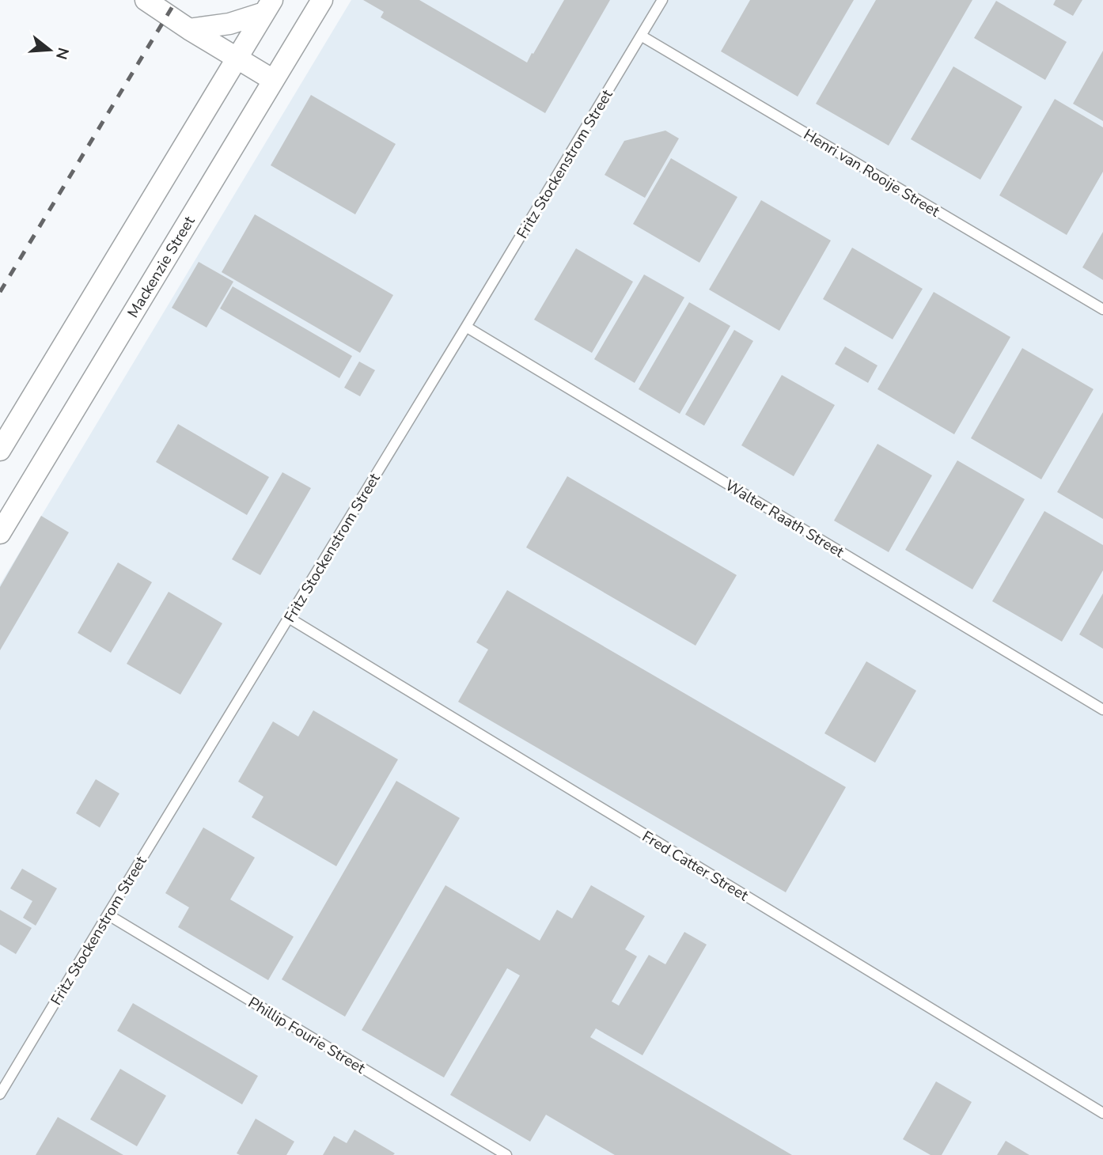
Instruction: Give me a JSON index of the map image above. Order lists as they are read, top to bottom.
{
  "streets": {
    "street": ["Mackenzie Street"],
    "lane": [
      "Fritz Stockenstrom Street",
      "Henri van Rooije Street",
      "Walter Raath Street",
      "Fred Catter Street",
      "Phillip Fourie Street"
    ]
  },
  "crossings": [
    ["Fritz Stockenstrom Street", "Henri van Rooije Street"],
    ["Fritz Stockenstrom Street", "Walter Raath Street"],
    ["Fritz Stockenstrom Street", "Fred Catter Street"],
    ["Fritz Stockenstrom Street", "Phillip Fourie Street"]
  ],
  "north": "right"
}
